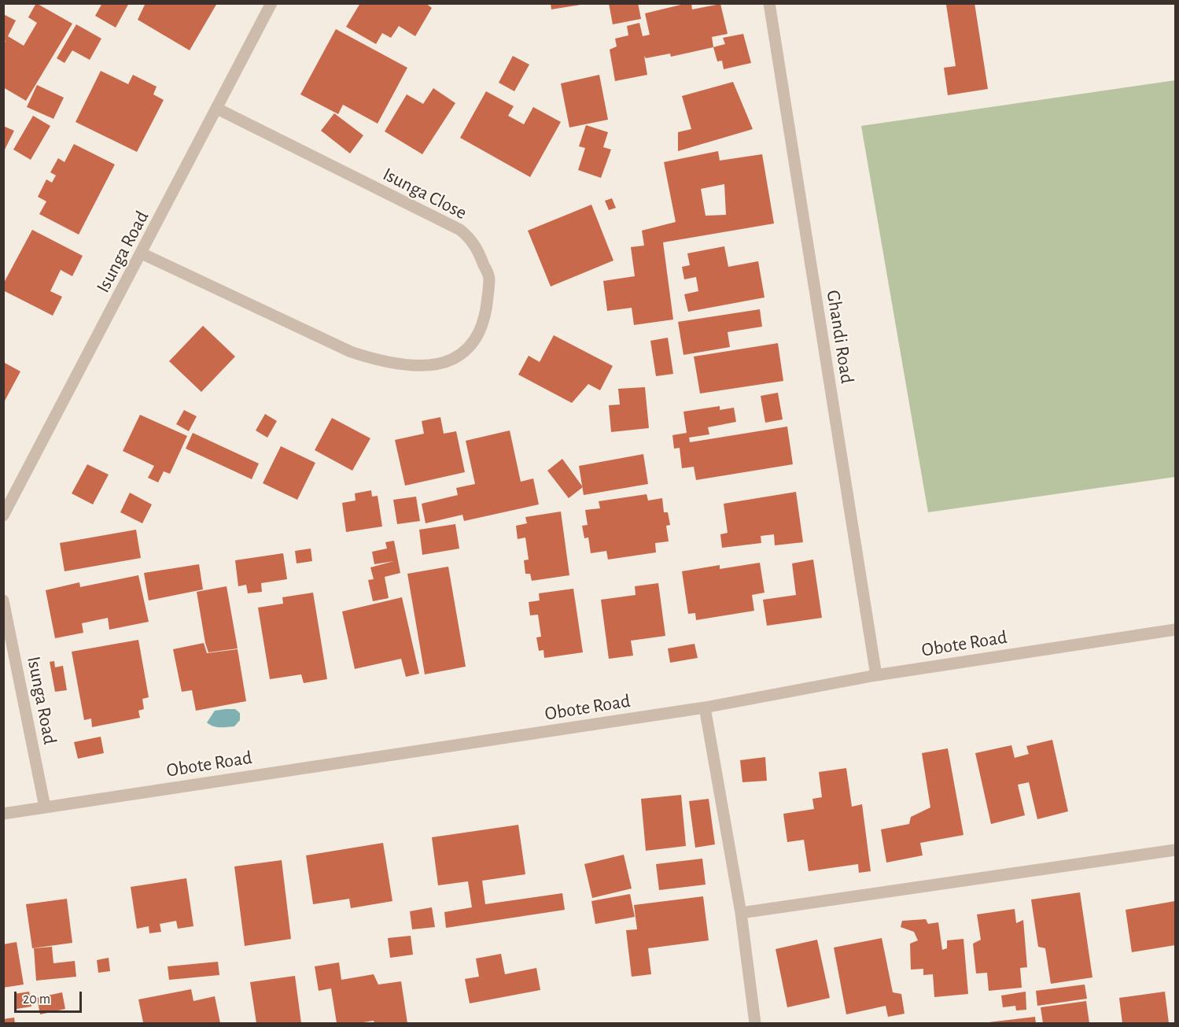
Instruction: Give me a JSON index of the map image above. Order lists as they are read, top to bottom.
{
  "streets": {
    "street": [
      "Isunga Close",
      "Isunga Road",
      "Ghandi Road",
      "Obote Road"
    ]
  },
  "crossings": [
    ["Isunga Close", "Isunga Road"],
    ["Isunga Road", "Obote Road"],
    ["Ghandi Road", "Obote Road"]
  ],
  "scale_bar": "20 m"
}
